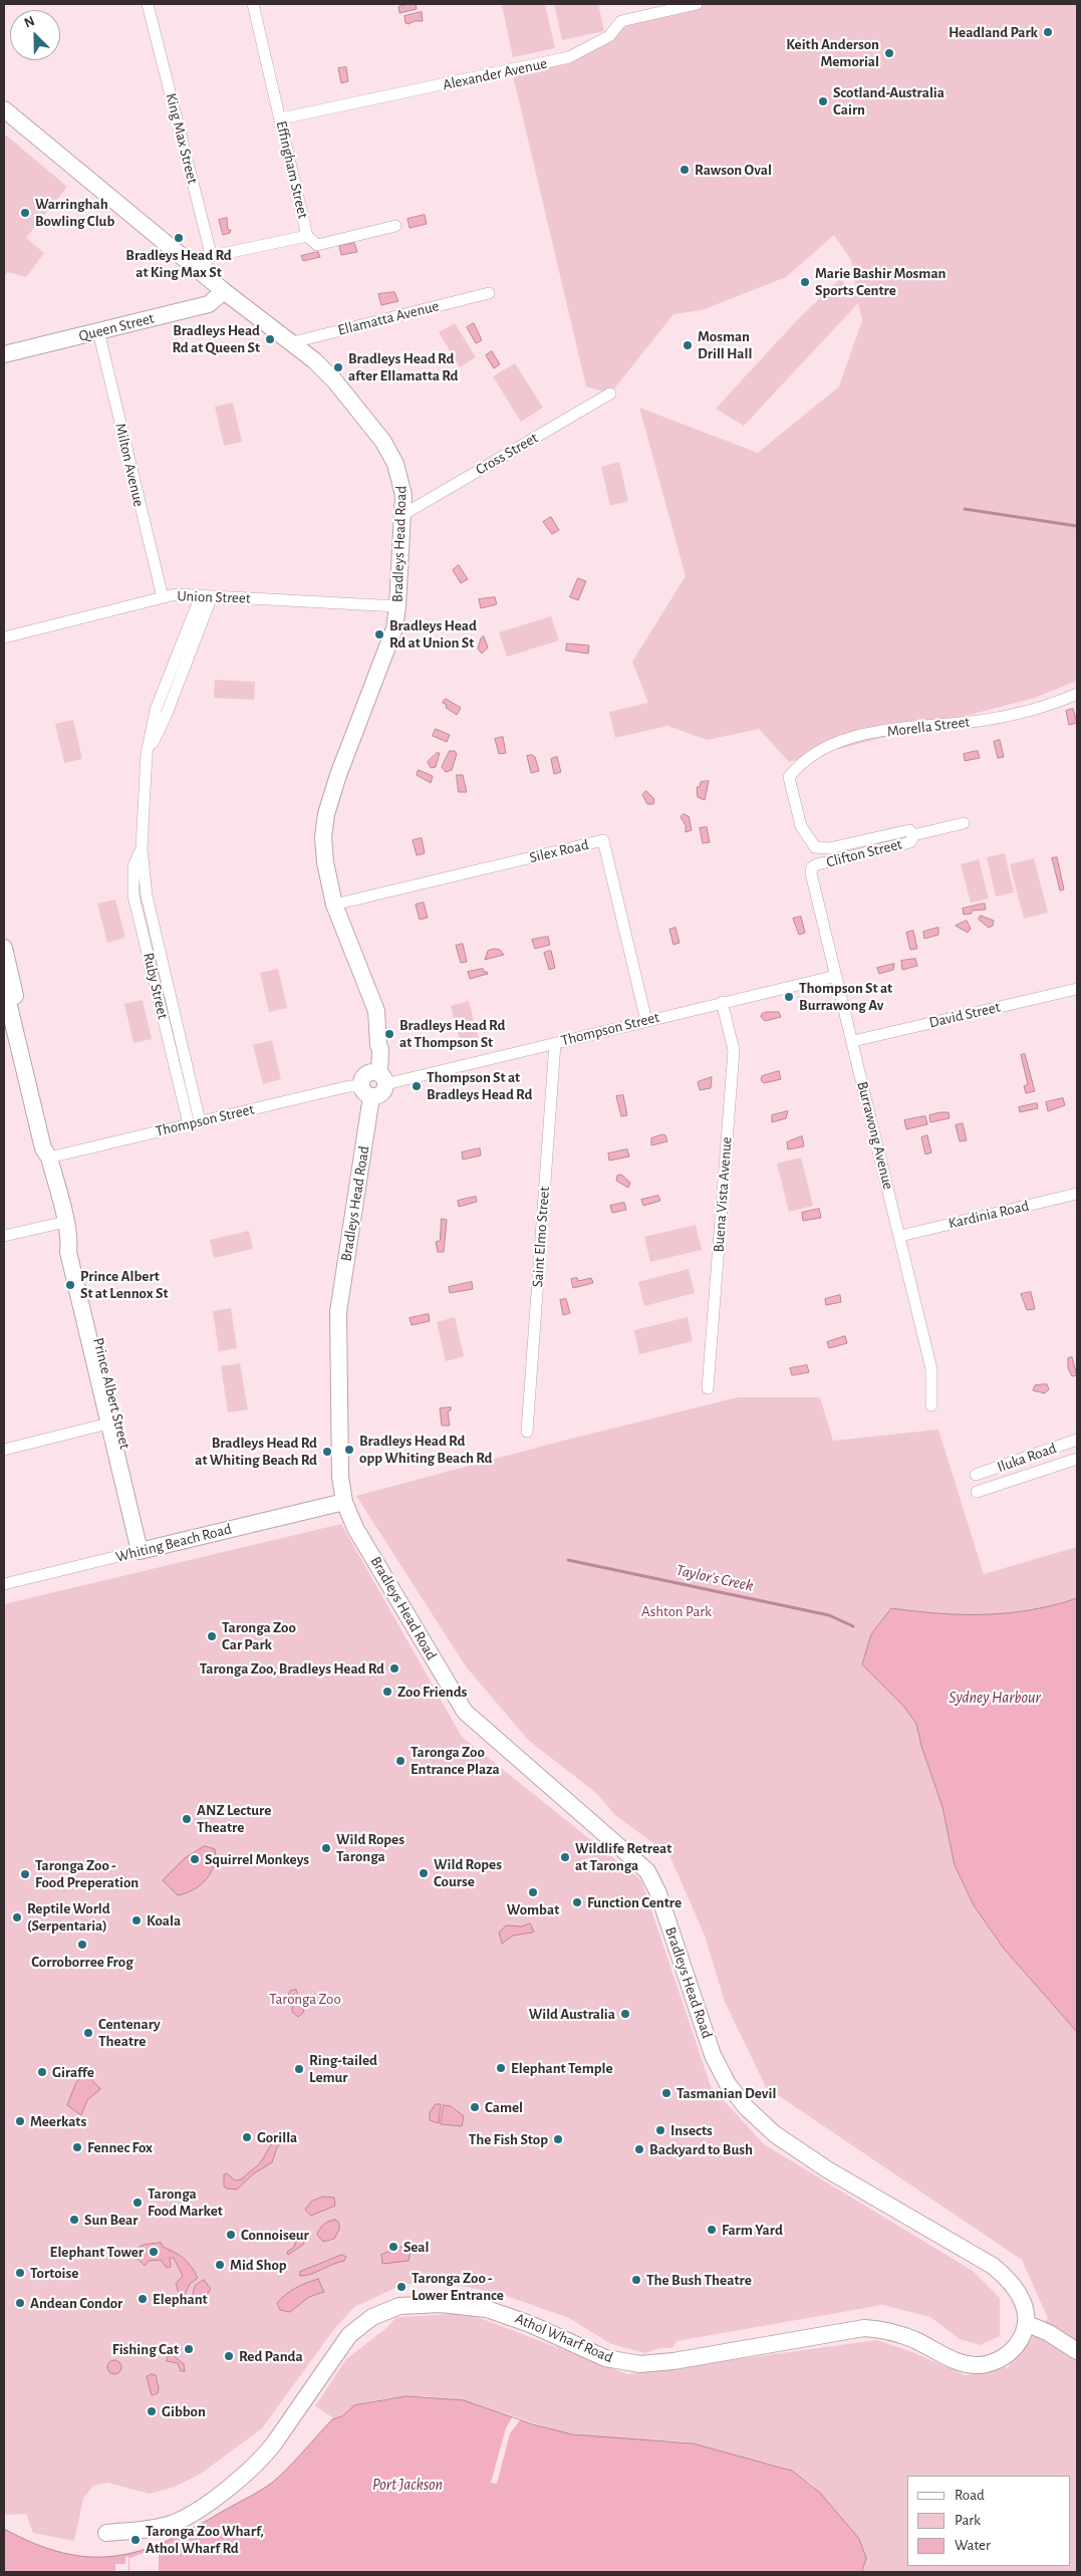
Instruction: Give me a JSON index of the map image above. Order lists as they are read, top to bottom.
{
  "streets": {
    "main road": [
      "Queen Street",
      "Bradleys Head Road",
      "Prince Albert Street",
      "Whiting Beach Road",
      "Athol Wharf Road"
    ],
    "street": [
      "Alexander Avenue",
      "King Max Street",
      "Effingham Street",
      "Ellamatta Avenue",
      "Cross Street",
      "Milton Avenue",
      "Union Street",
      "Morella Street",
      "Silex Road",
      "Clifton Street",
      "Ruby Street",
      "David Street",
      "Thompson Street",
      "Burrawong Avenue",
      "Buena Vista Avenue",
      "Kardinia Road",
      "Saint Elmo Street",
      "Iluka Road"
    ]
  },
  "crossings": [
    ["Alexander Avenue", "Effingham Street"],
    ["King Max Street", "Effingham Street"],
    ["King Max Street", "Bradleys Head Road"],
    ["Ellamatta Avenue", "Bradleys Head Road"],
    ["Queen Street", "Milton Avenue"],
    ["Queen Street", "Bradleys Head Road"],
    ["Cross Street", "Bradleys Head Road"],
    ["Milton Avenue", "Union Street"],
    ["Bradleys Head Road", "Union Street"],
    ["Bradleys Head Road", "Silex Road"],
    ["Bradleys Head Road", "Thompson Street"],
    ["Bradleys Head Road", "Whiting Beach Road"],
    ["Bradleys Head Road", "Athol Wharf Road"],
    ["Union Street", "Ruby Street"],
    ["Morella Street", "Clifton Street"],
    ["Silex Road", "Thompson Street"],
    ["Clifton Street", "Burrawong Avenue"],
    ["Ruby Street", "Thompson Street"],
    ["David Street", "Burrawong Avenue"],
    ["Thompson Street", "Burrawong Avenue"],
    ["Thompson Street", "Buena Vista Avenue"],
    ["Thompson Street", "Saint Elmo Street"],
    ["Thompson Street", "Prince Albert Street"],
    ["Burrawong Avenue", "Kardinia Road"],
    ["Prince Albert Street", "Whiting Beach Road"]
  ],
  "water": ["Taylor's Creek", "Sydney Harbour", "Port Jackson"],
  "parks": ["Ashton Park", "Taronga Zoo"],
  "places": [
    "Headland Park",
    "Keith Anderson Memorial",
    "Scotland-Australia Cairn",
    "Rawson Oval",
    "Warringhah Bowling Club",
    "Bradleys Head Rd at King Max St",
    "Marie Bashir Mosman Sports Centre",
    "Bradleys Head Rd at Queen St",
    "Mosman Drill Hall",
    "Bradleys Head Rd after Ellamatta Rd",
    "Bradleys Head Rd at Union St",
    "Thompson St at Burrawong Av",
    "Bradleys Head Rd at Thompson St",
    "Thompson St at Bradleys Head Rd",
    "Prince Albert St at Lennox St",
    "Bradleys Head Rd opp Whiting Beach Rd",
    "Bradleys Head Rd at Whiting Beach Rd",
    "Taronga Zoo Car Park",
    "Taronga Zoo, Bradleys Head Rd",
    "Zoo Friends",
    "Taronga Zoo Entrance Plaza",
    "ANZ Lecture Theatre",
    "Wild Ropes Taronga",
    "Wildlife Retreat at Taronga",
    "Squirrel Monkeys",
    "Wild Ropes Course",
    "Taronga Zoo - Food Preperation",
    "Wombat",
    "Function Centre",
    "Reptile World (Serpentaria)",
    "Koala",
    "Corroborree Frog",
    "Wild Australia",
    "Centenary Theatre",
    "Elephant Temple",
    "Ring-tailed Lemur",
    "Giraffe",
    "Tasmanian Devil",
    "Camel",
    "Meerkats",
    "Insects",
    "Gorilla",
    "The Fish Stop",
    "Fennec Fox",
    "Backyard to Bush",
    "Taronga Food Market",
    "Sun Bear",
    "Farm Yard",
    "Connoiseur",
    "Seal",
    "Elephant Tower",
    "Mid Shop",
    "Tortoise",
    "The Bush Theatre",
    "Taronga Zoo - Lower Entrance",
    "Elephant",
    "Andean Condor",
    "Fishing Cat",
    "Red Panda",
    "Gibbon",
    "Taronga Zoo Wharf, Athol Wharf Rd"
  ],
  "legend": ["Road", "Park", "Water"],
  "north": "top left"
}
